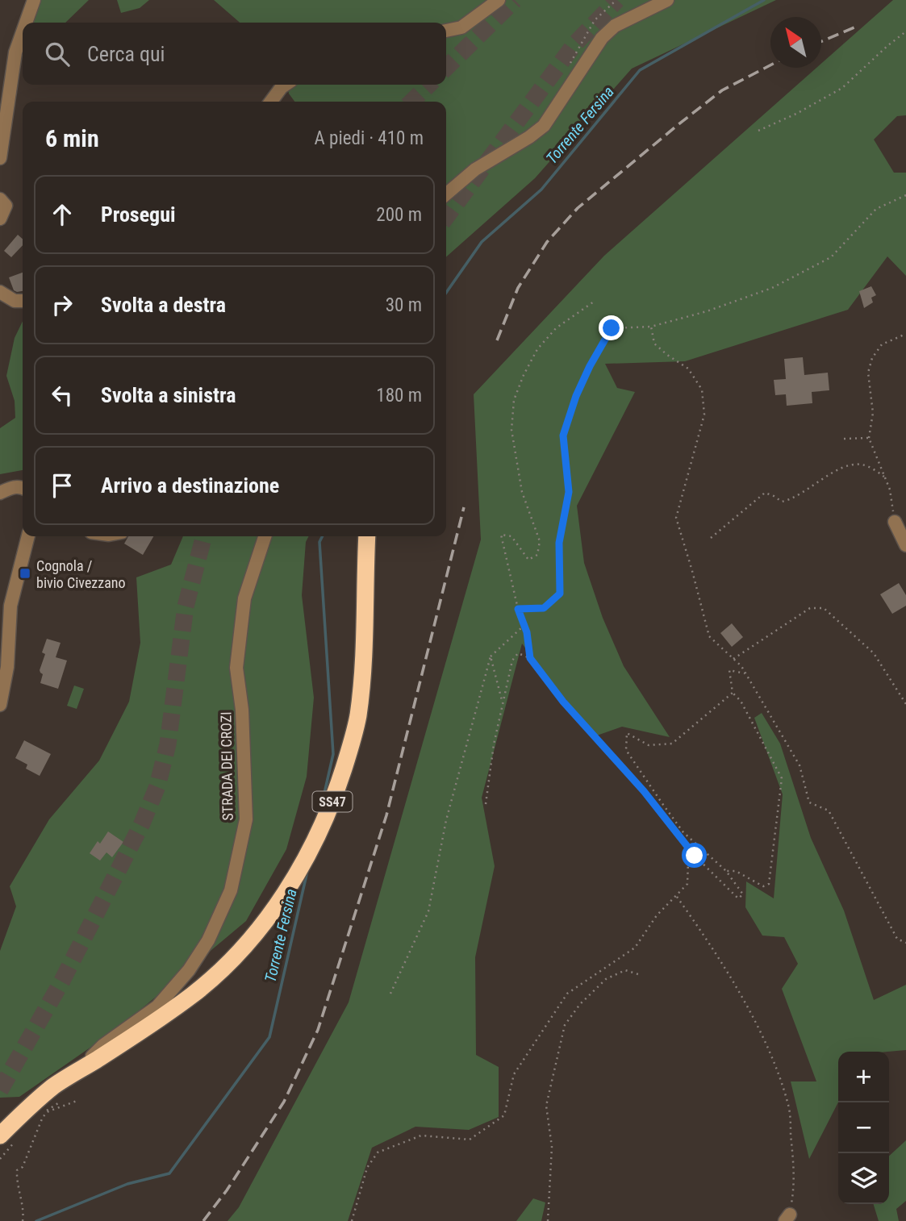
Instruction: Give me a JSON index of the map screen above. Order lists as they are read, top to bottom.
{
  "streets": {
    "highway": ["SS47"],
    "street": ["STRADA DEI CROZI"]
  },
  "crossings": [
    ["STRADA DEI CROZI", "SS47"]
  ],
  "water": ["Torrente Fersina"],
  "places": {
    "transit": ["Cognola / bivio Civezzano"]
  },
  "north": "top left",
  "page": {
    "search": "Cerca qui",
    "heading": ["6 min", "A piedi · 410 m"],
    "list": [
      ["Prosegui", "200 m"],
      ["Svolta a destra", "30 m"],
      ["Svolta a sinistra", "180 m"],
      "Arrivo a destinazione"
    ],
    "map_buttons": ["+", "−"]
  }
}
